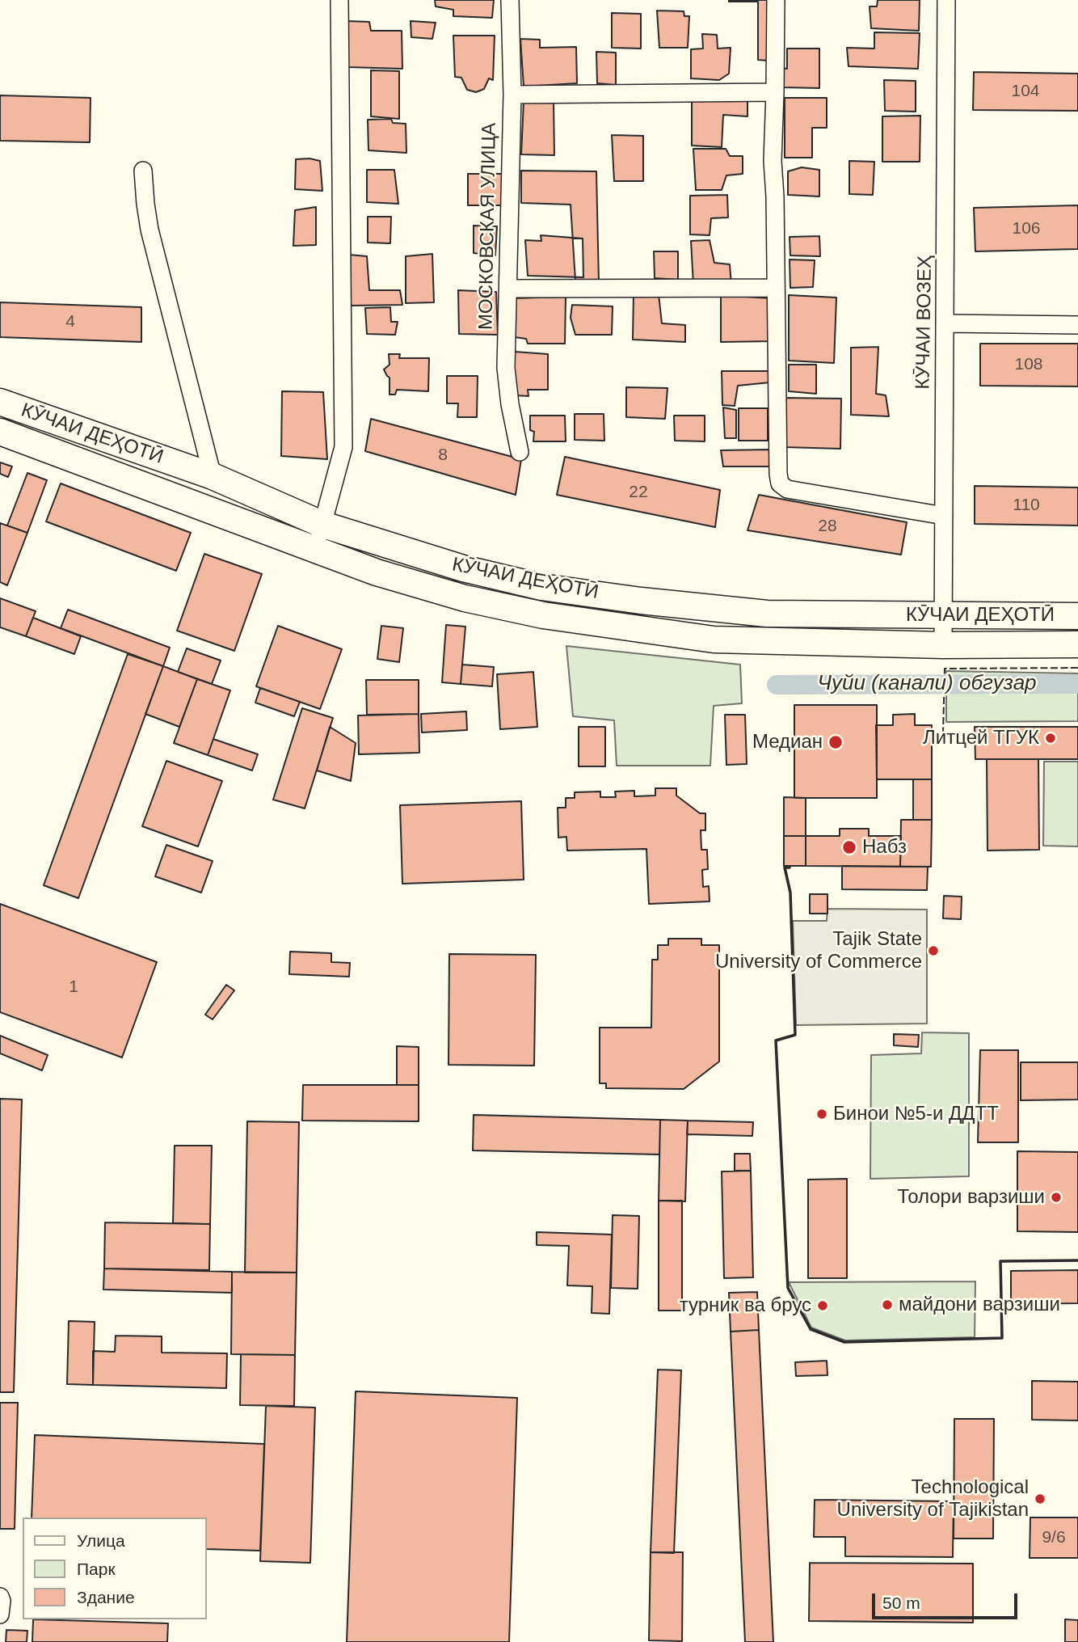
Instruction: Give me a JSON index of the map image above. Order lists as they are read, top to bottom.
{
  "streets": {
    "street": ["МОСКОВСКАЯ УЛИЦА", "КӮЧАИ ВОЗЕҲ", "КӮЧАИ ДЕҲОТӢ"]
  },
  "crossings": [
    ["КӮЧАИ ВОЗЕҲ", "КӮЧАИ ДЕҲОТӢ"]
  ],
  "water": ["Чуйи (канали) обгузар"],
  "places": [
    "Литцей ТГУК",
    "Медиан",
    "Набз",
    "Tajik State University of Commerce",
    "Бинои №5-и ДДТТ",
    "Толори варзиши",
    "майдони варзиши",
    "турник ва брус",
    "Technological University of Tajikistan"
  ],
  "house_numbers": [
    "104",
    "106",
    "4",
    "108",
    "8",
    "22",
    "110",
    "28",
    "1",
    "9/6"
  ],
  "legend": ["Улица", "Парк", "Здание"],
  "scale_bar": "50 m"
}
